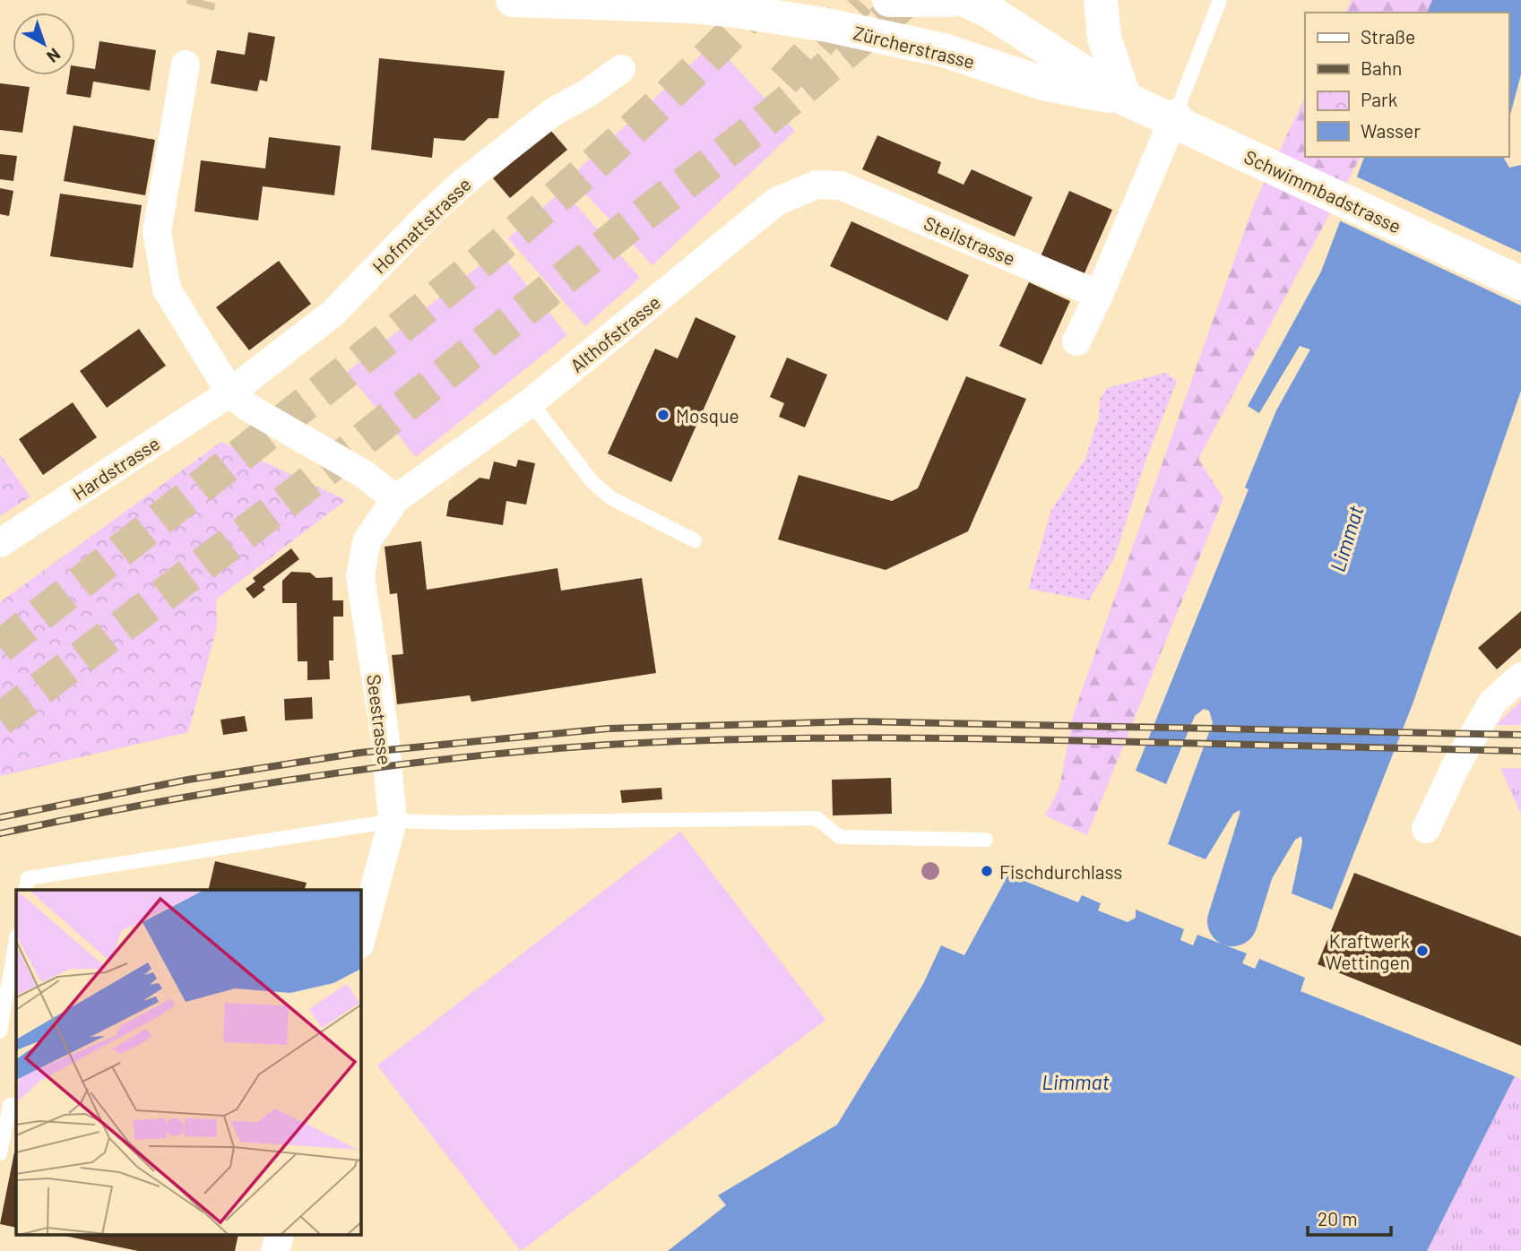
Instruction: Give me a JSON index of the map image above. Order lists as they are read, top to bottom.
{
  "streets": {
    "main road": ["Zürcherstrasse", "Schwimmbadstrasse"],
    "street": [
      "Hofmattstrasse",
      "Steilstrasse",
      "Althofstrasse",
      "Hardstrasse",
      "Seestrasse"
    ]
  },
  "crossings": [
    ["Zürcherstrasse", "Schwimmbadstrasse"],
    ["Hofmattstrasse", "Hardstrasse"],
    ["Steilstrasse", "Althofstrasse"],
    ["Althofstrasse", "Seestrasse"]
  ],
  "water": ["Limmat"],
  "places": ["Mosque", "Fischdurchlass", "Kraftwerk Wettingen"],
  "legend": [
    "Straße",
    "Bahn",
    "Park",
    "Wasser"
  ],
  "scale_bar": "20 m",
  "north": "bottom right"
}
